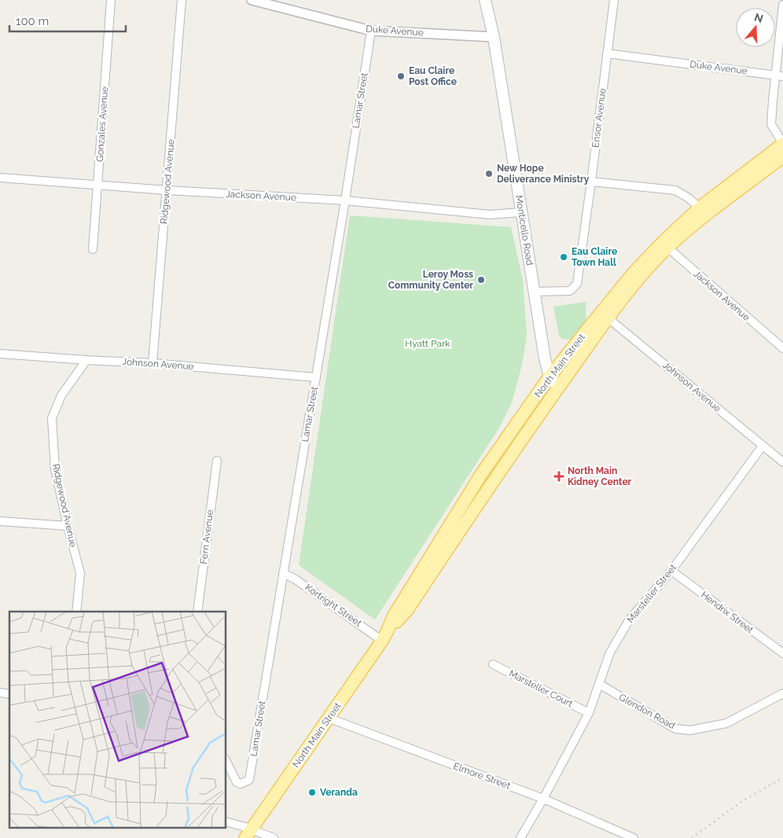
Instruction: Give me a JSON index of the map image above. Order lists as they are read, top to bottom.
{
  "streets": {
    "main road": ["Monticello Road", "North Main Street"],
    "street": [
      "Duke Avenue",
      "Lamar Street",
      "Ensor Avenue",
      "Gonzales Avenue",
      "Ridgewood Avenue",
      "Jackson Avenue",
      "Johnson Avenue",
      "Fern Avenue",
      "Marsteller Street",
      "Kortright Street",
      "Hendrix Street",
      "Marsteller Court",
      "Glendon Road",
      "Elmore Street"
    ]
  },
  "crossings": [
    ["Duke Avenue", "Lamar Street"],
    ["Duke Avenue", "Ensor Avenue"],
    ["Duke Avenue", "Monticello Road"],
    ["Lamar Street", "Jackson Avenue"],
    ["Lamar Street", "Johnson Avenue"],
    ["Lamar Street", "Kortright Street"],
    ["Ensor Avenue", "Monticello Road"],
    ["Gonzales Avenue", "Jackson Avenue"],
    ["Ridgewood Avenue", "Jackson Avenue"],
    ["Ridgewood Avenue", "Johnson Avenue"],
    ["Jackson Avenue", "Monticello Road"],
    ["Jackson Avenue", "North Main Street"],
    ["Monticello Road", "North Main Street"],
    ["Johnson Avenue", "North Main Street"],
    ["Johnson Avenue", "Marsteller Street"],
    ["North Main Street", "Kortright Street"],
    ["North Main Street", "Elmore Street"],
    ["Marsteller Street", "Hendrix Street"],
    ["Marsteller Street", "Marsteller Court"],
    ["Marsteller Street", "Glendon Road"],
    ["Marsteller Street", "Elmore Street"]
  ],
  "parks": ["Hyatt Park"],
  "places": {
    "other": [
      "Eau Claire Post Office",
      "New Hope Deliverance Ministry",
      "Eau Claire Town Hall",
      "Leroy Moss Community Center",
      "Veranda"
    ],
    "health": ["North Main Kidney Center"]
  },
  "scale_bar": "100 m",
  "north": "top"
}
